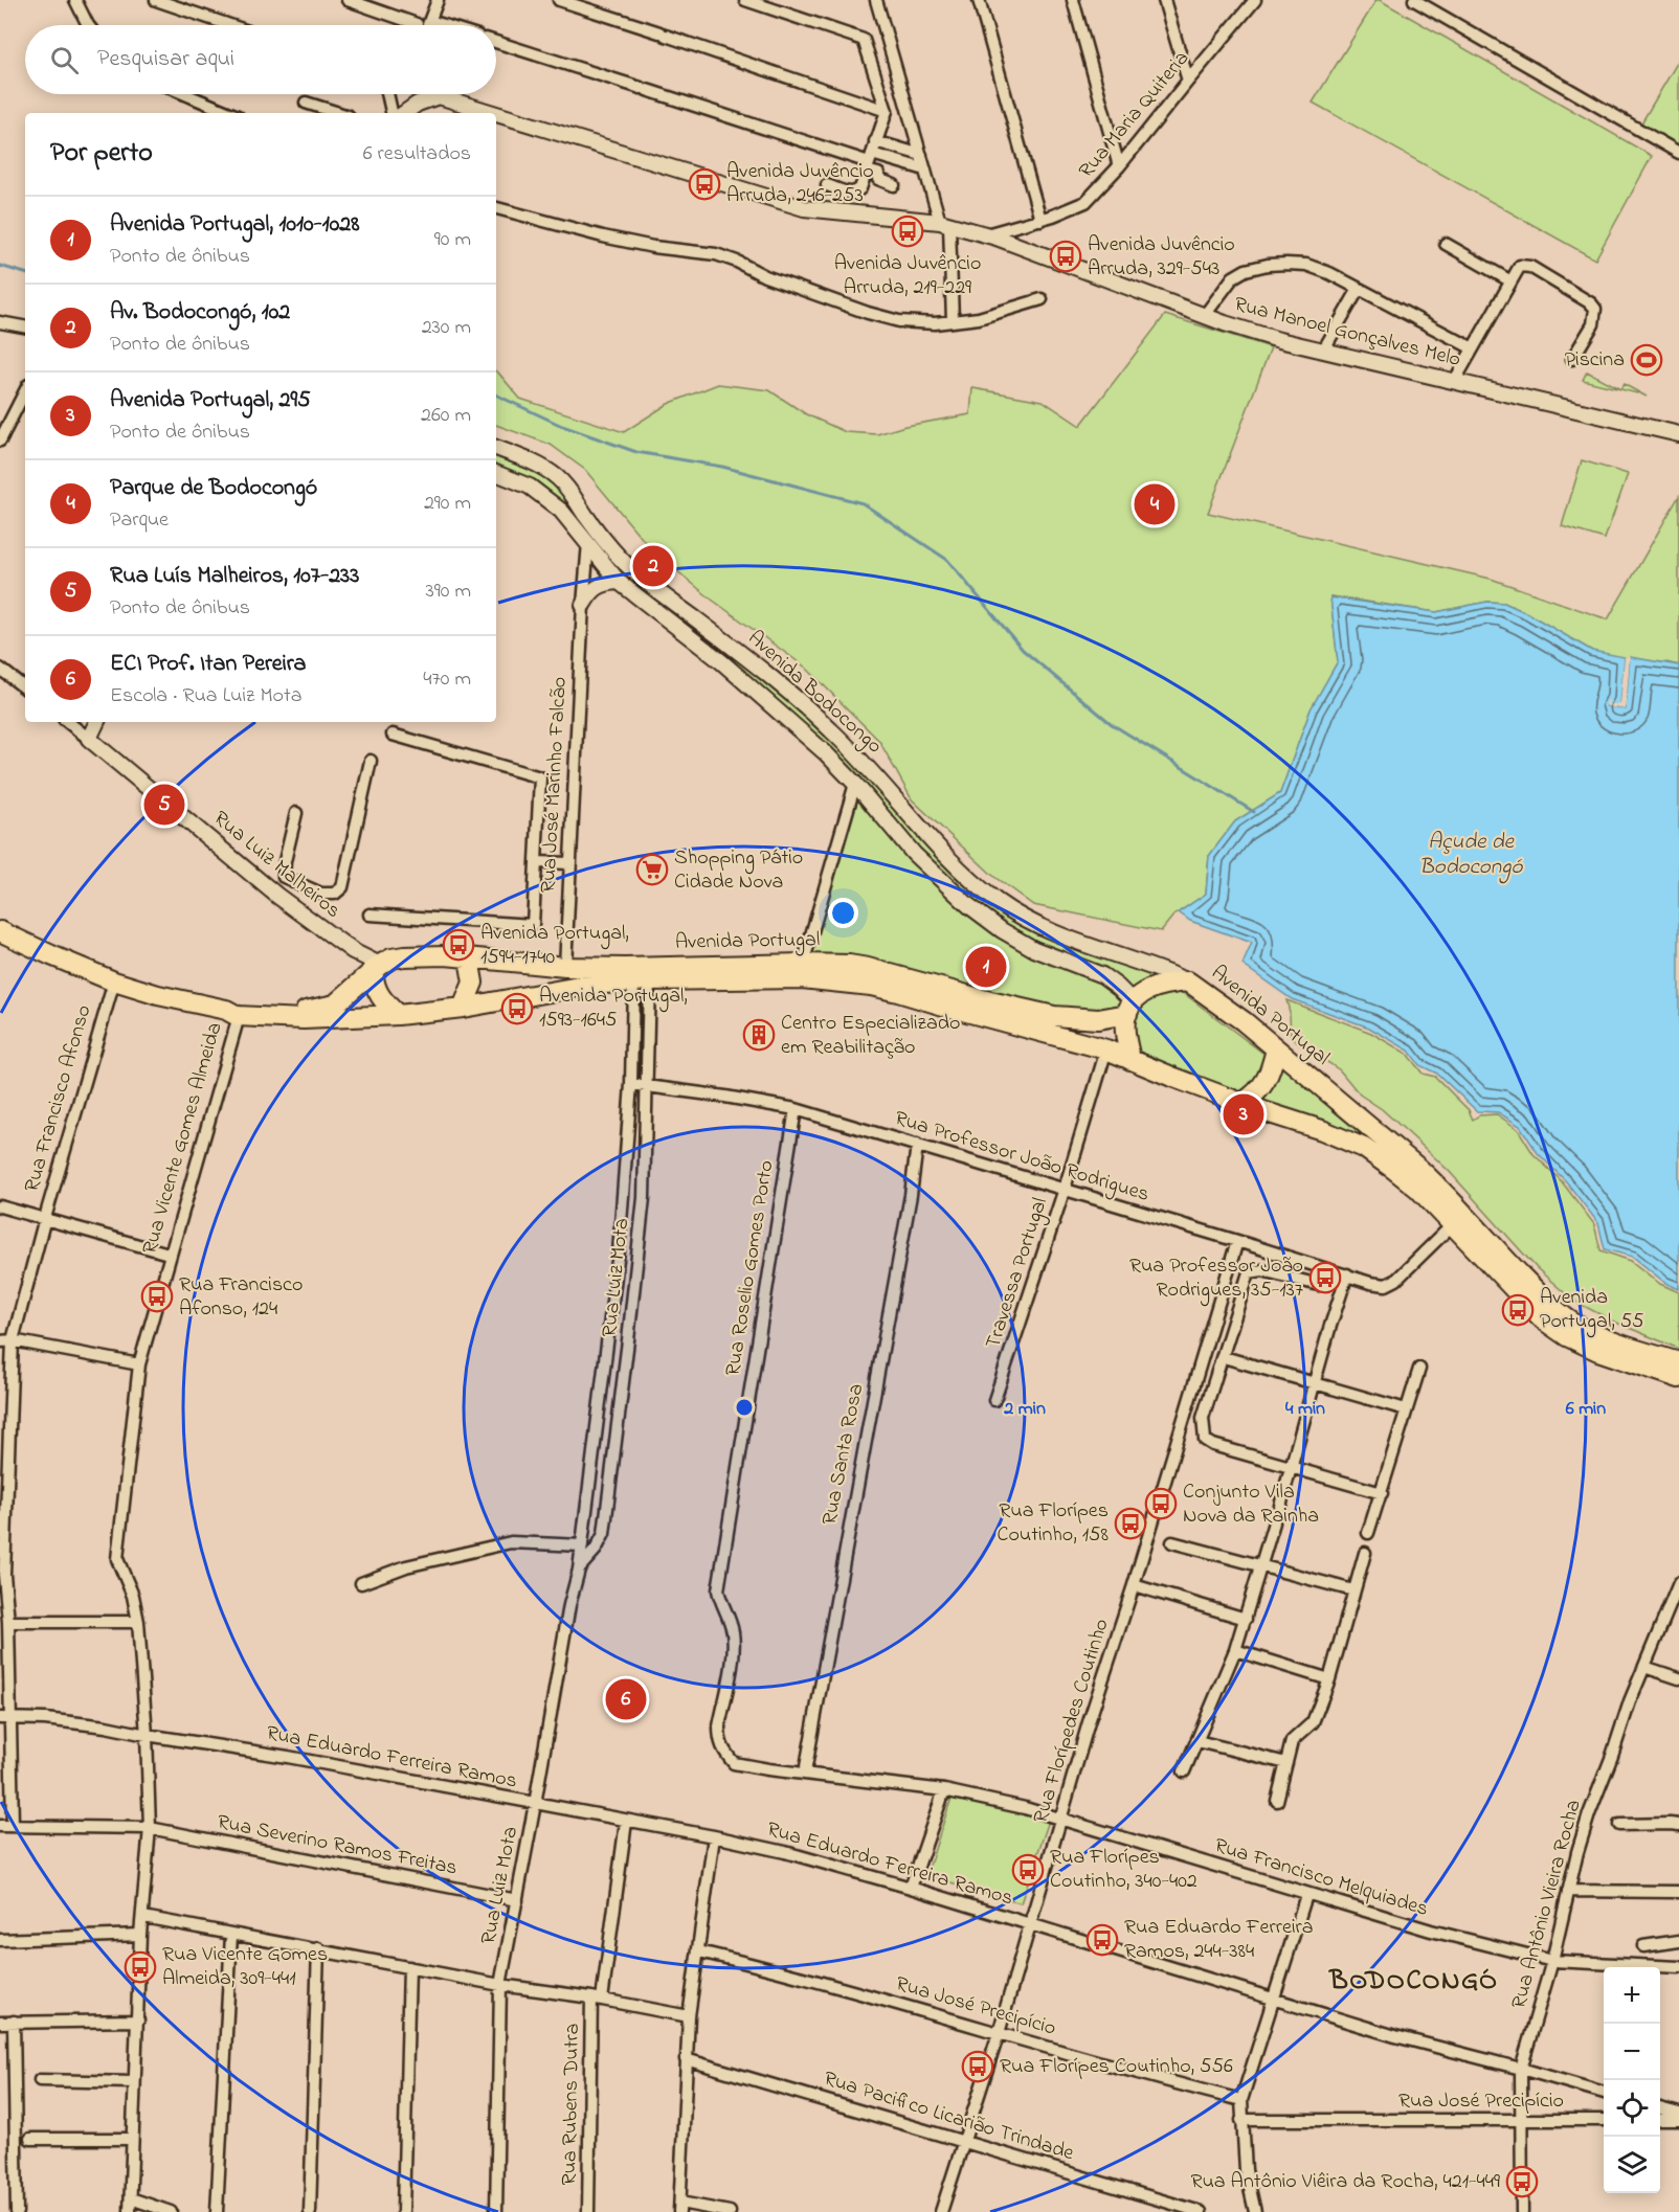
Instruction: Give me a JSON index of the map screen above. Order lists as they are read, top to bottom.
{
  "streets": {
    "main road": ["Avenida Portugal"],
    "street": [
      "Rua Maria Quiteria",
      "Rua Manoel Gonçalves Melo",
      "Avenida Bodocongo",
      "Rua José Marinho Falcão",
      "Rua Luiz Malheiros",
      "Rua Francisco Afonso",
      "Rua Vicente Gomes Almeida",
      "Rua Professor João Rodrigues",
      "Rua Roselio Gomes Porto",
      "Travessa Portugal",
      "Rua Luiz Mota",
      "Rua Santa Rosa",
      "Rua Florípedes Coutinho",
      "Rua Eduardo Ferreira Ramos",
      "Rua Severino Ramos Freitas",
      "Rua Francisco Melquiades",
      "Rua Antônio Vieira Rocha",
      "Rua José Precipício",
      "Rua Rubens Dutra",
      "Rua Pacifico Licarião Trindade"
    ]
  },
  "crossings": [
    ["Rua Maria Quiteria", "Rua Manoel Gonçalves Melo"],
    ["Avenida Bodocongo", "Rua José Marinho Falcão"],
    ["Avenida Bodocongo", "Avenida Portugal"],
    ["Rua José Marinho Falcão", "Avenida Portugal"],
    ["Rua Luiz Malheiros", "Avenida Portugal"],
    ["Avenida Portugal", "Rua Vicente Gomes Almeida"],
    ["Avenida Portugal", "Rua Professor João Rodrigues"],
    ["Avenida Portugal", "Travessa Portugal"],
    ["Avenida Portugal", "Rua Luiz Mota"],
    ["Rua Francisco Afonso", "Rua Eduardo Ferreira Ramos"],
    ["Rua Francisco Afonso", "Rua Severino Ramos Freitas"],
    ["Rua Vicente Gomes Almeida", "Rua Eduardo Ferreira Ramos"],
    ["Rua Vicente Gomes Almeida", "Rua Severino Ramos Freitas"],
    ["Rua Professor João Rodrigues", "Rua Roselio Gomes Porto"],
    ["Rua Professor João Rodrigues", "Travessa Portugal"],
    ["Rua Professor João Rodrigues", "Rua Luiz Mota"],
    ["Rua Professor João Rodrigues", "Rua Santa Rosa"],
    ["Rua Professor João Rodrigues", "Rua Florípedes Coutinho"],
    ["Rua Roselio Gomes Porto", "Rua Francisco Melquiades"],
    ["Rua Luiz Mota", "Rua Eduardo Ferreira Ramos"],
    ["Rua Luiz Mota", "Rua Severino Ramos Freitas"],
    ["Rua Santa Rosa", "Rua Francisco Melquiades"],
    ["Rua Florípedes Coutinho", "Rua Eduardo Ferreira Ramos"],
    ["Rua Florípedes Coutinho", "Rua Francisco Melquiades"],
    ["Rua Florípedes Coutinho", "Rua José Precipício"],
    ["Rua Florípedes Coutinho", "Rua Pacifico Licarião Trindade"],
    ["Rua Eduardo Ferreira Ramos", "Rua Antônio Vieira Rocha"],
    ["Rua Eduardo Ferreira Ramos", "Rua Rubens Dutra"],
    ["Rua Francisco Melquiades", "Rua Antônio Vieira Rocha"],
    ["Rua Antônio Vieira Rocha", "Rua José Precipício"]
  ],
  "districts": ["BODOCONGÓ"],
  "water": ["Açude de Bodocongó"],
  "places": {
    "bus stop": [
      "Avenida Juvêncio Arruda, 246-253",
      "Avenida Juvêncio Arruda, 219-229",
      "Avenida Juvêncio Arruda, 329-543",
      "Avenida Portugal, 1594-1740",
      "Avenida Portugal, 1593-1645",
      "Rua Professor João Rodrigues, 35-137",
      "Rua Francisco Afonso, 124",
      "Avenida Portugal, 55",
      "Conjunto Vila Nova da Rainha",
      "Rua Florípes Coutinho, 158",
      "Rua Florípes Coutinho, 340-402",
      "Rua Eduardo Ferreira Ramos, 244-384",
      "Rua Vicente Gomes Almeida, 309-441",
      "Rua Florípes Coutinho, 556",
      "Rua Antônio Viêira da Rocha, 421-449"
    ],
    "sports": ["Piscina"],
    "supermarket": ["Shopping Pátio Cidade Nova"],
    "building": ["Centro Especializado em Reabilitação"]
  },
  "page": {
    "search": "Pesquisar aqui",
    "heading": ["Por perto", "6 resultados"],
    "list": [
      {
        "mark": "1",
        "name": "Avenida Portugal, 1010-1028",
        "note": "Ponto de ônibus",
        "value": "90 m"
      },
      {
        "mark": "2",
        "name": "Av. Bodocongó, 102",
        "note": "Ponto de ônibus",
        "value": "230 m"
      },
      {
        "mark": "3",
        "name": "Avenida Portugal, 295",
        "note": "Ponto de ônibus",
        "value": "260 m"
      },
      {
        "mark": "4",
        "name": "Parque de Bodocongó",
        "note": "Parque",
        "value": "290 m"
      },
      {
        "mark": "5",
        "name": "Rua Luís Malheiros, 107-233",
        "note": "Ponto de ônibus",
        "value": "390 m"
      },
      {
        "mark": "6",
        "name": "ECI Prof. Itan Pereira",
        "note": "Escola · Rua Luiz Mota",
        "value": "470 m"
      }
    ],
    "pins": [
      "4",
      "2",
      "5",
      "1",
      "3",
      "6"
    ],
    "map_buttons": ["+", "−"]
  },
  "rings": ["2 min", "4 min", "6 min"]
}
